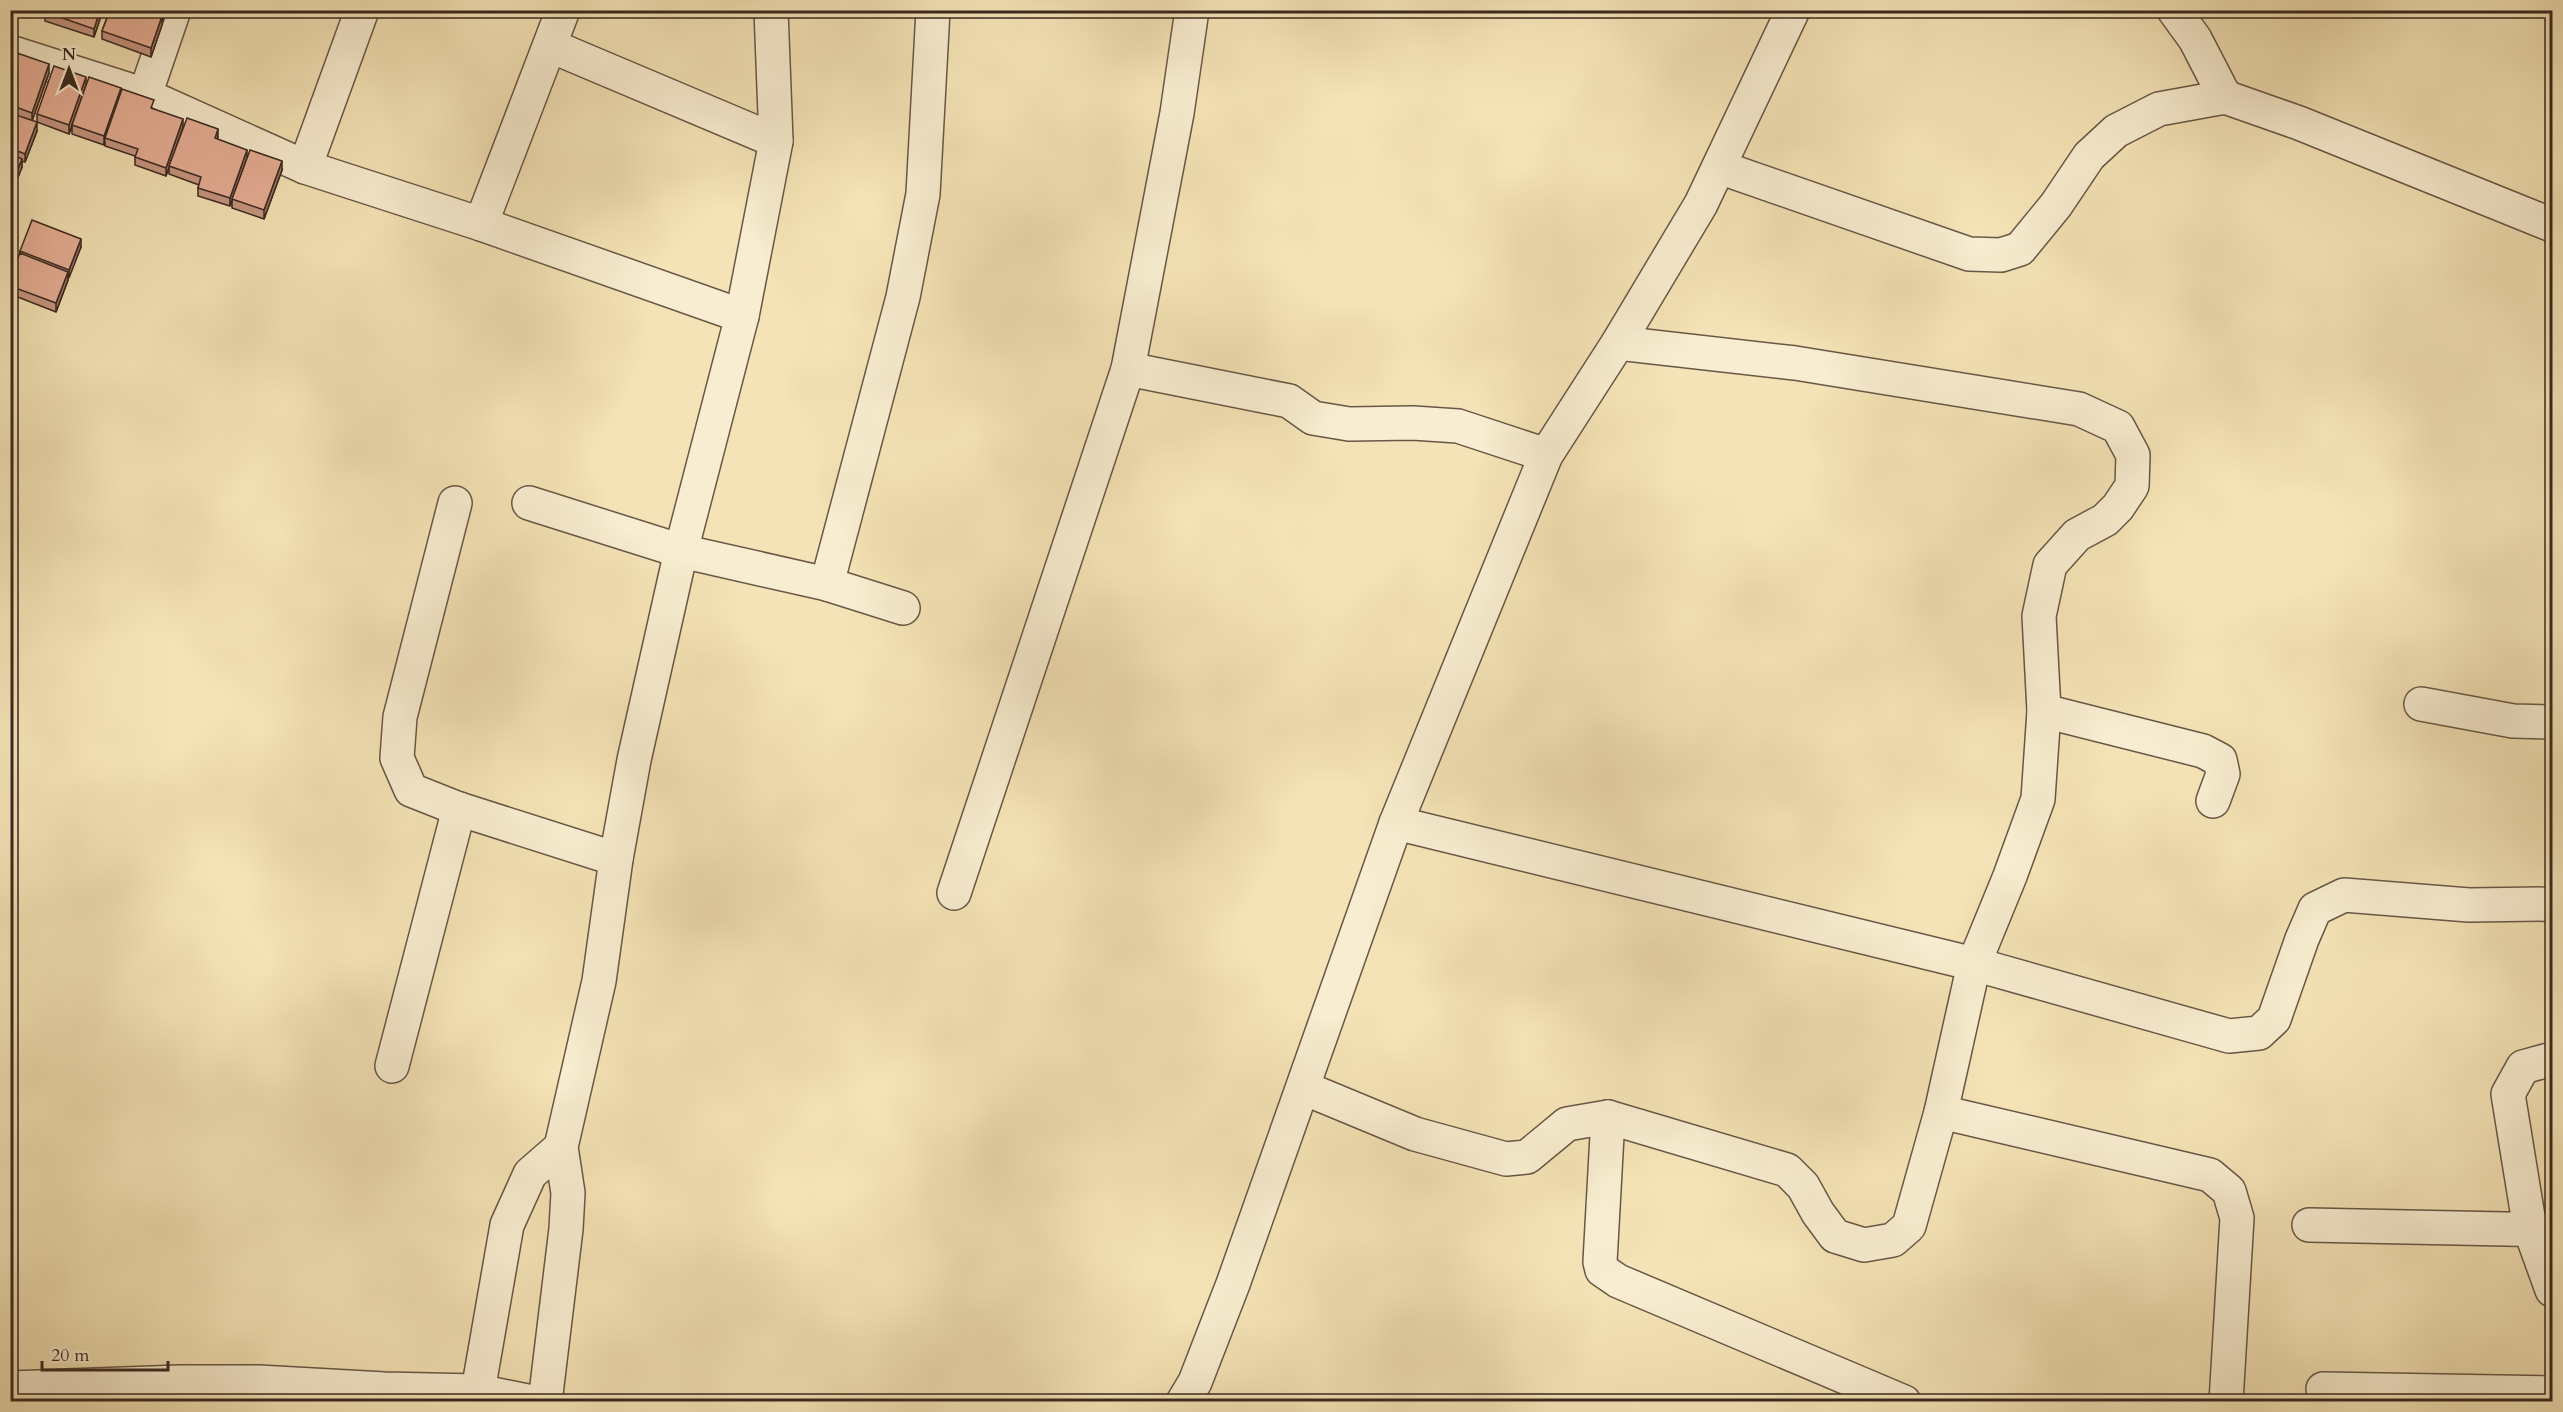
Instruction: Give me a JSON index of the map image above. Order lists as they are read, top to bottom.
{
  "scale_bar": "20 m",
  "north": "top"
}
